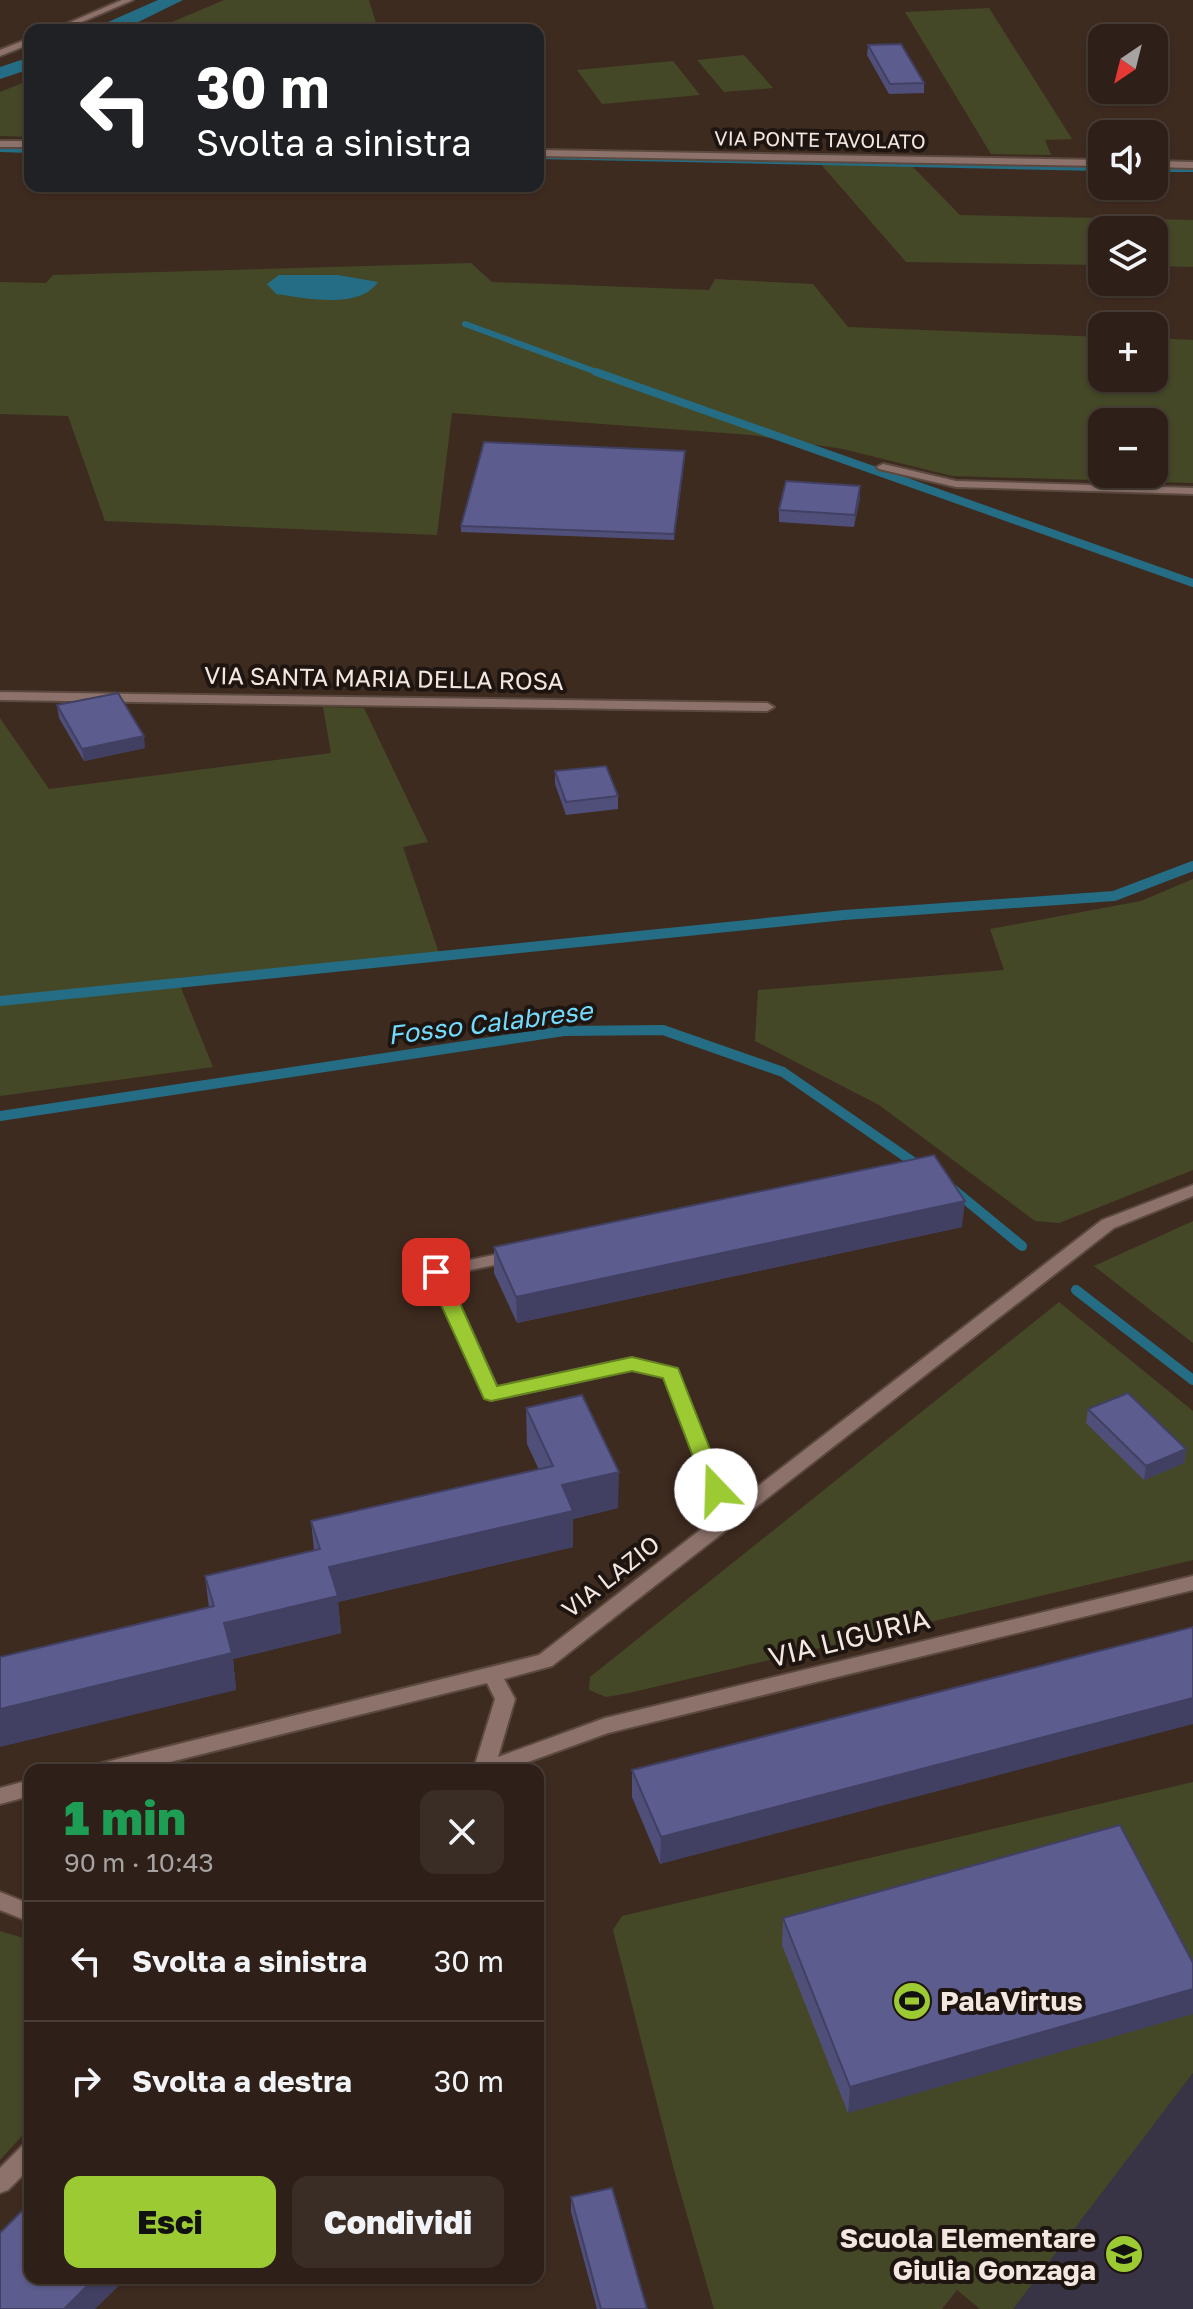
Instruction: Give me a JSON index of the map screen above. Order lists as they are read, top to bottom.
{
  "streets": {
    "street": [
      "VIA PONTE TAVOLATO",
      "VIA SANTA MARIA DELLA ROSA",
      "VIA LAZIO",
      "VIA LIGURIA"
    ]
  },
  "water": ["Fosso Calabrese"],
  "places": {
    "sports": ["PalaVirtus"],
    "school or university": ["Scuola Elementare Giulia Gonzaga"]
  },
  "north": "bottom left",
  "page": {
    "map_buttons": ["+", "−"],
    "turn": ["30 m", "Svolta a sinistra"],
    "heading": ["1 min", "90 m · 10:43"],
    "list": [
      {
        "name": "Svolta a sinistra",
        "value": "30 m"
      },
      {
        "name": "Svolta a destra",
        "value": "30 m"
      }
    ],
    "buttons": ["Esci", "Condividi"]
  }
}
